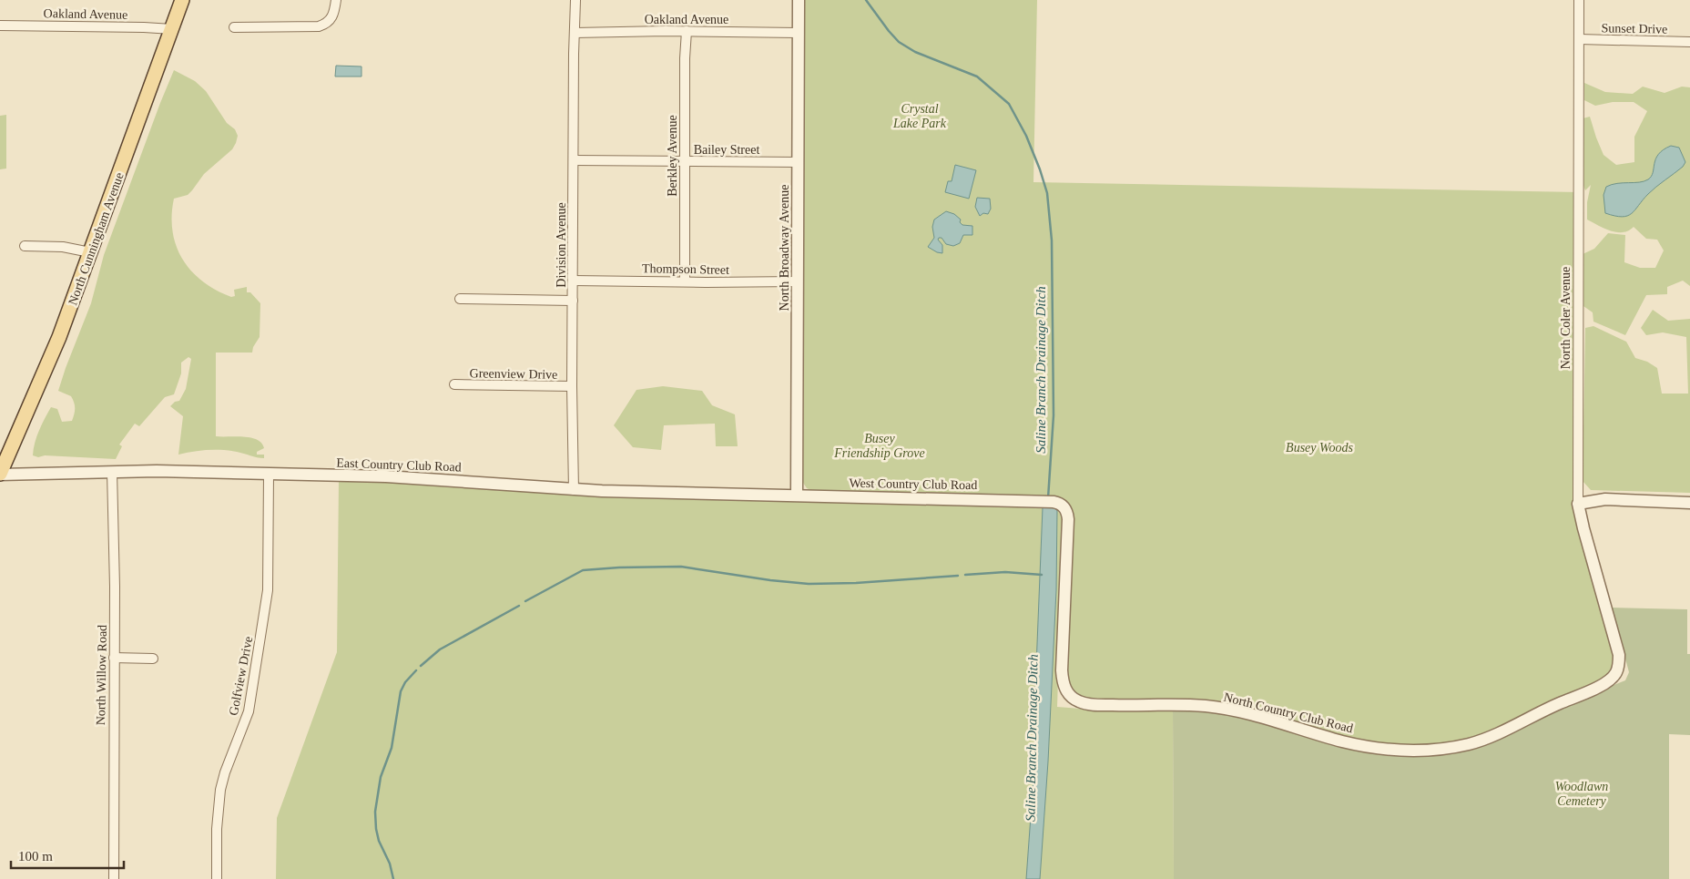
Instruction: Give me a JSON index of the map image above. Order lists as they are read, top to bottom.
{
  "streets": {
    "main road": ["North Cunningham Avenue"],
    "street": [
      "Oakland Avenue",
      "Sunset Drive",
      "Bailey Street",
      "Berkley Avenue",
      "Division Avenue",
      "North Broadway Avenue",
      "Thompson Street",
      "North Coler Avenue",
      "Greenview Drive",
      "East Country Club Road",
      "West Country Club Road",
      "North Willow Road",
      "Golfview Drive",
      "North Country Club Road"
    ]
  },
  "crossings": [
    ["Oakland Avenue", "Berkley Avenue"],
    ["Oakland Avenue", "North Cunningham Avenue"],
    ["Oakland Avenue", "Division Avenue"],
    ["Oakland Avenue", "North Broadway Avenue"],
    ["Sunset Drive", "North Coler Avenue"],
    ["Bailey Street", "Berkley Avenue"],
    ["Bailey Street", "Division Avenue"],
    ["Bailey Street", "North Broadway Avenue"],
    ["Berkley Avenue", "Thompson Street"],
    ["North Cunningham Avenue", "East Country Club Road"],
    ["Division Avenue", "Thompson Street"],
    ["Division Avenue", "Greenview Drive"],
    ["Division Avenue", "East Country Club Road"],
    ["North Broadway Avenue", "Thompson Street"],
    ["North Broadway Avenue", "East Country Club Road"],
    ["North Broadway Avenue", "West Country Club Road"],
    ["North Coler Avenue", "North Country Club Road"],
    ["East Country Club Road", "West Country Club Road"],
    ["East Country Club Road", "North Willow Road"],
    ["East Country Club Road", "Golfview Drive"],
    ["West Country Club Road", "North Country Club Road"]
  ],
  "water": ["Saline Branch Drainage Ditch"],
  "parks": [
    "Crystal Lake Park",
    "Busey Friendship Grove",
    "Busey Woods",
    "Woodlawn Cemetery"
  ],
  "scale_bar": "100 m"
}
